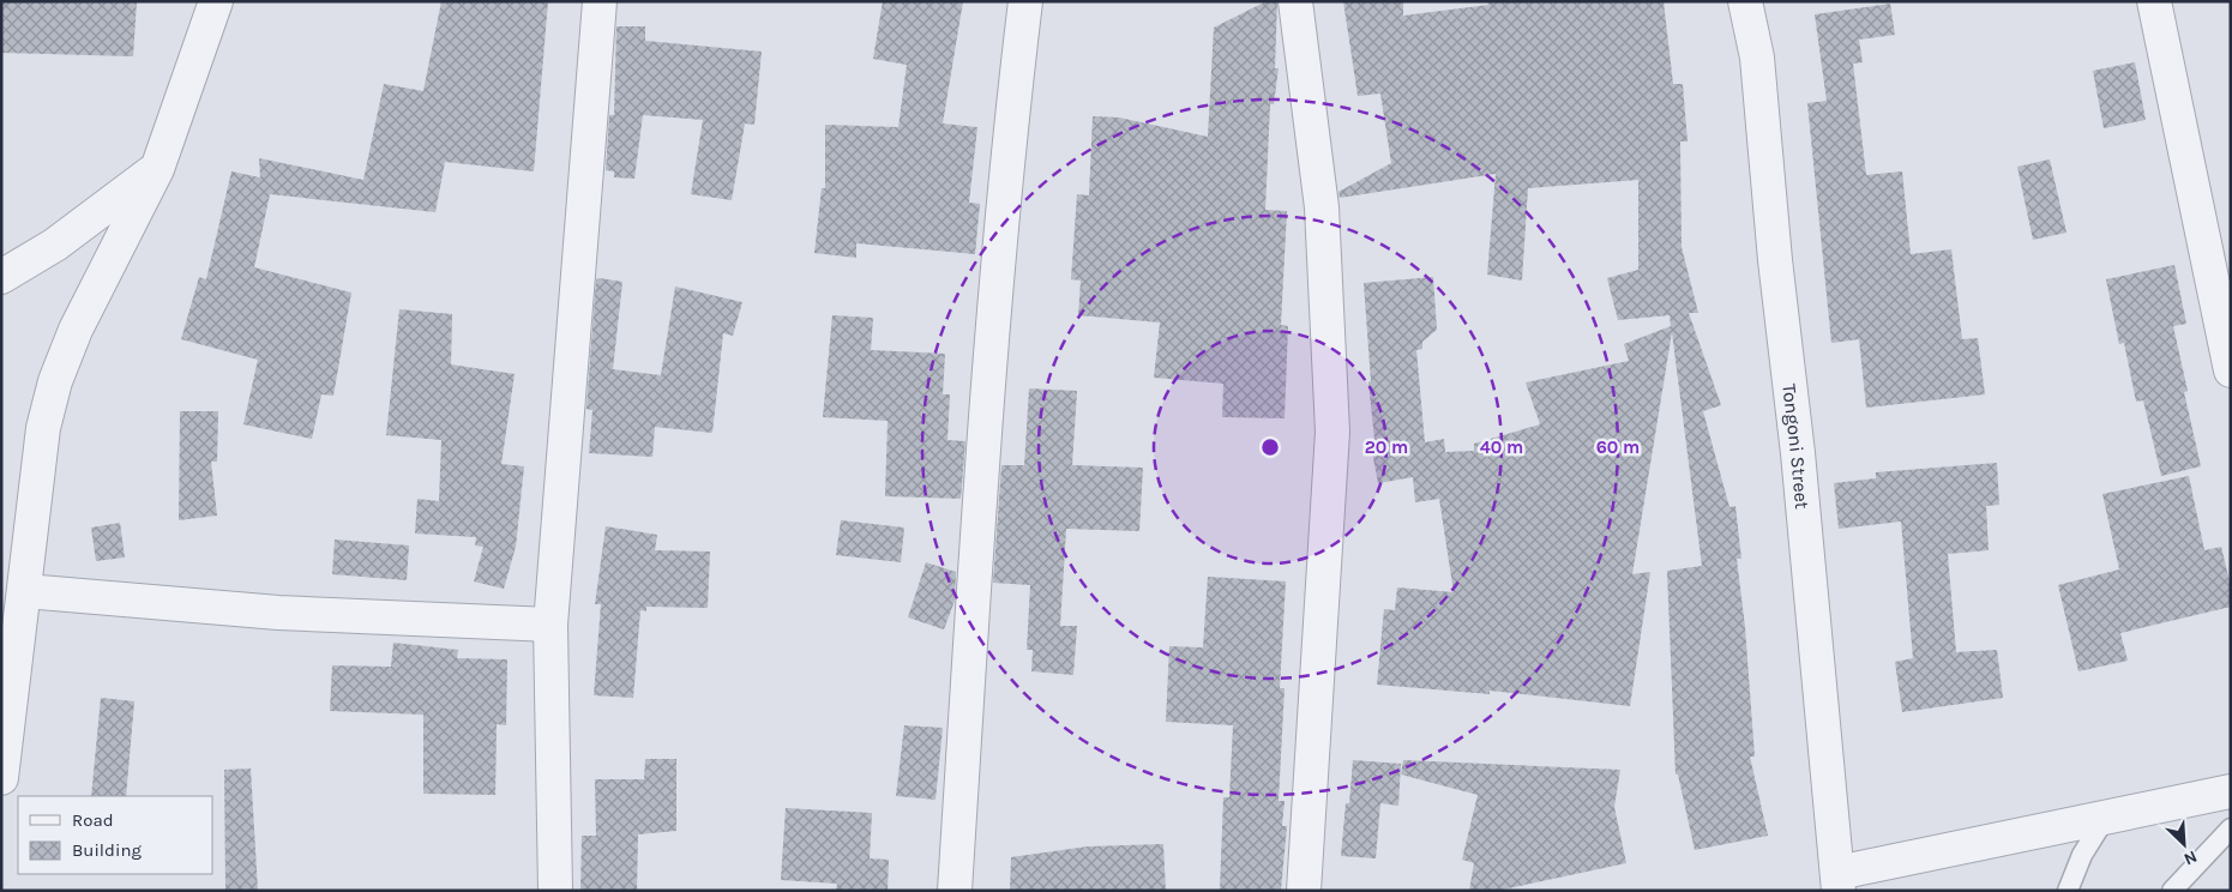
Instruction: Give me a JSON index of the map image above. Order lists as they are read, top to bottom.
{
  "streets": {
    "street": ["Tongoni Street"]
  },
  "legend": ["Road", "Building"],
  "north": "bottom right",
  "rings": ["20 m", "40 m", "60 m"]
}
